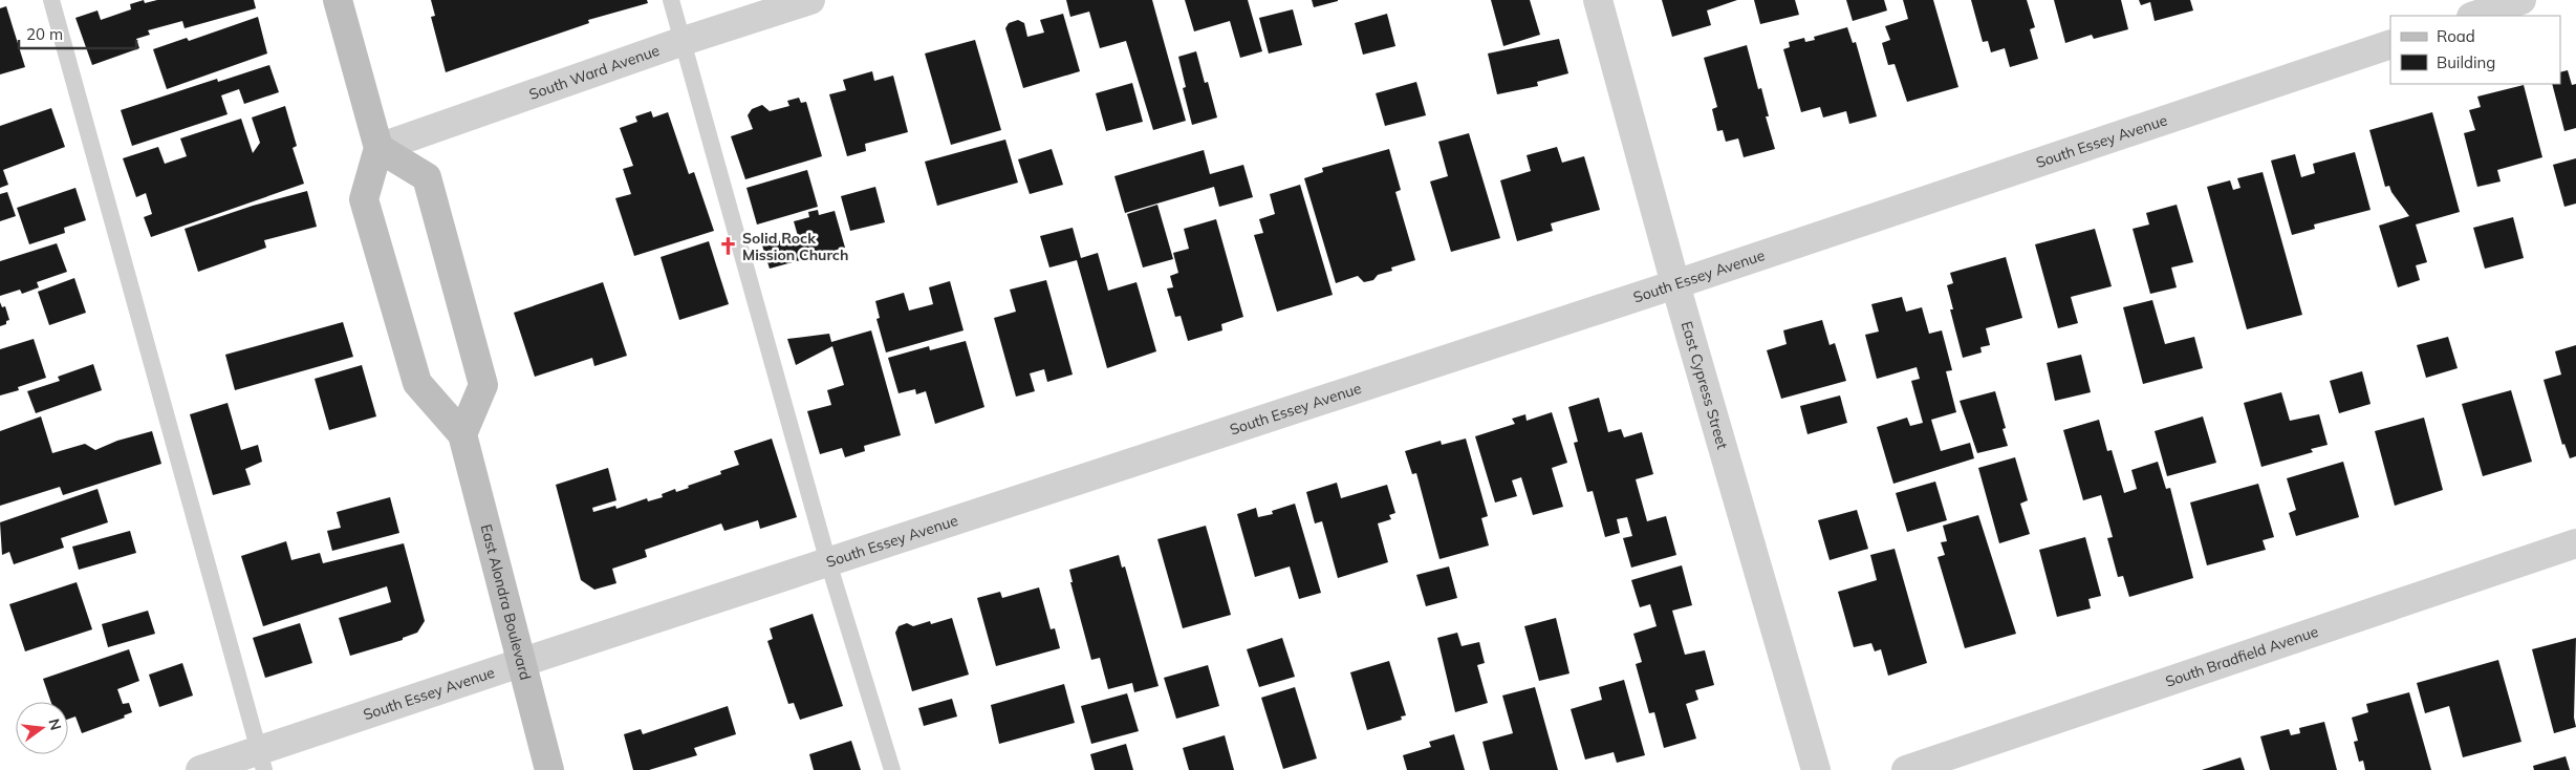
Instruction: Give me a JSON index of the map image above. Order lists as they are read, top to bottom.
{
  "streets": {
    "main road": ["East Alondra Boulevard"],
    "street": [
      "South Ward Avenue",
      "South Essey Avenue",
      "East Cypress Street",
      "South Bradfield Avenue"
    ]
  },
  "crossings": [
    ["South Ward Avenue", "East Alondra Boulevard"],
    ["South Essey Avenue", "East Cypress Street"],
    ["South Essey Avenue", "East Alondra Boulevard"]
  ],
  "places": {
    "church": ["Solid Rock Mission Church"]
  },
  "legend": ["Road", "Building"],
  "scale_bar": "20 m",
  "north": "right"
}
